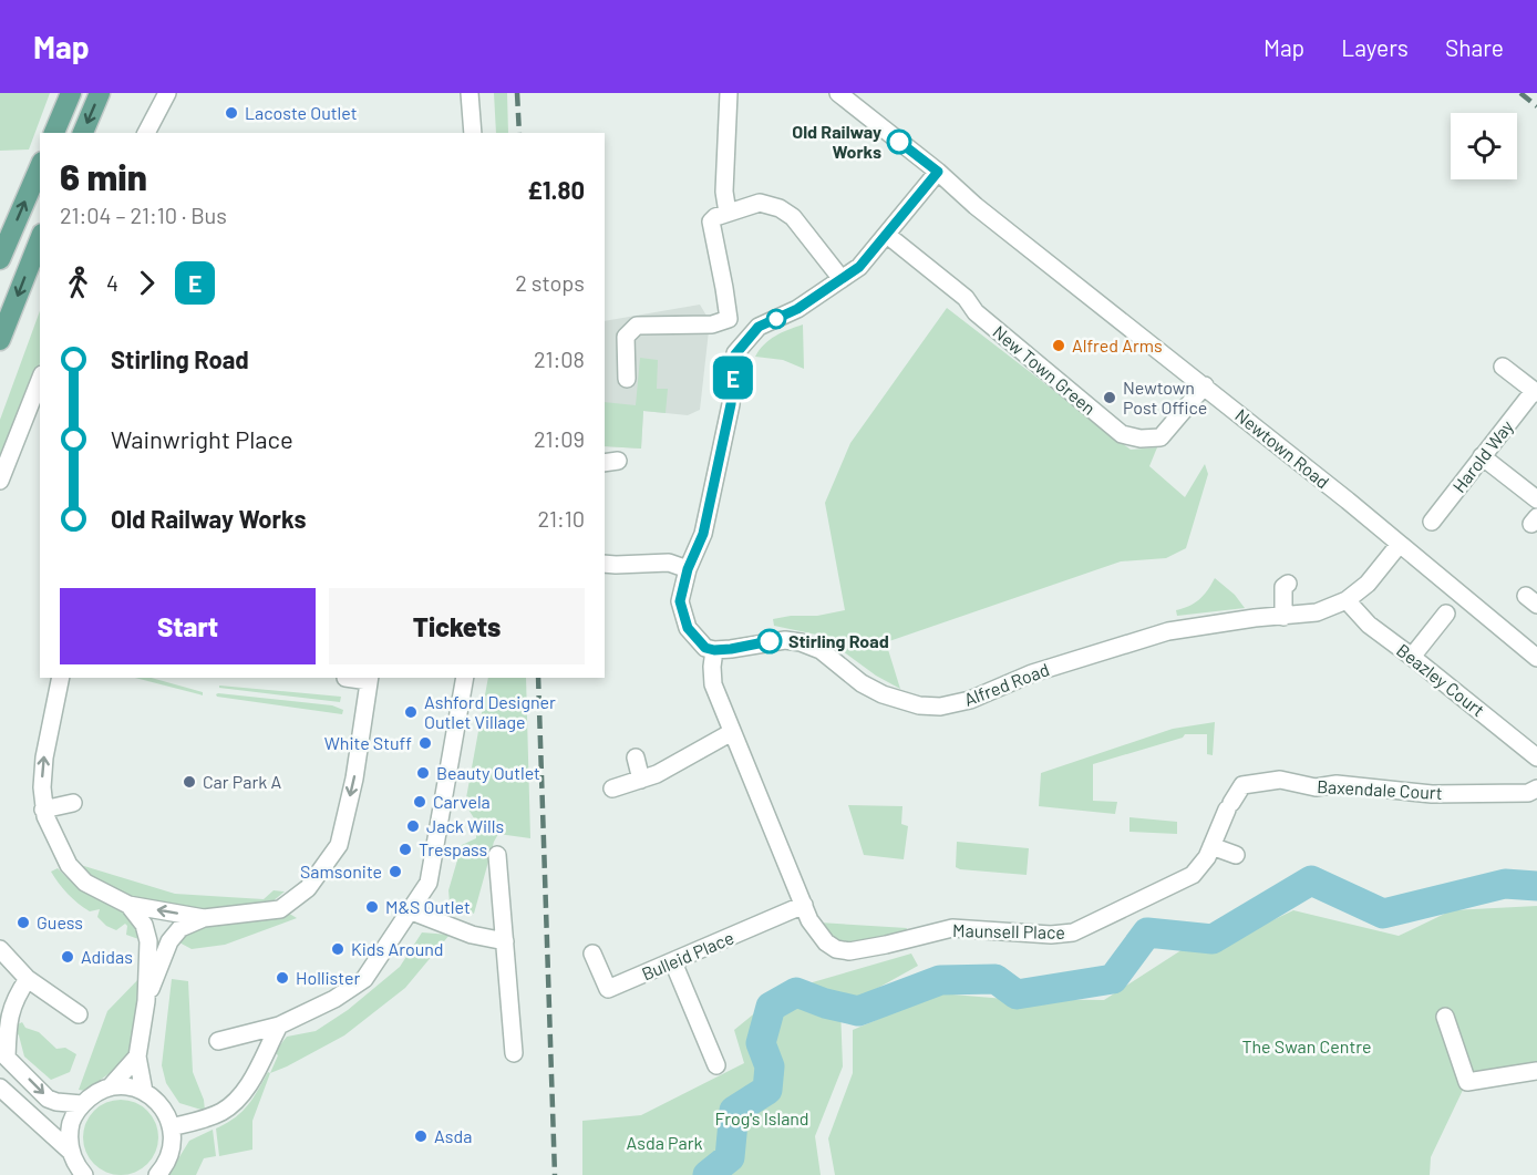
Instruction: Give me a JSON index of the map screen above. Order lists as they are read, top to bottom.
{
  "streets": {
    "street": [
      "New Town Green",
      "Newtown Road",
      "Harold Way",
      "Beazley Court",
      "Alfred Road",
      "Baxendale Court",
      "Maunsell Place",
      "Bulleid Place"
    ]
  },
  "crossings": [
    ["New Town Green", "Newtown Road"],
    ["Newtown Road", "Alfred Road"],
    ["Beazley Court", "Alfred Road"],
    ["Baxendale Court", "Maunsell Place"],
    ["Maunsell Place", "Bulleid Place"]
  ],
  "parks": ["The Swan Centre", "Frog's Island", "Asda Park"],
  "places": [
    "Lacoste Outlet",
    "Old Railway Works",
    "Alfred Arms",
    "Newtown Post Office",
    "Stirling Road",
    "Ashford Designer Outlet Village",
    "White Stuff",
    "Beauty Outlet",
    "Car Park A",
    "Carvela",
    "Jack Wills",
    "Trespass",
    "Samsonite",
    "M&S Outlet",
    "Guess",
    "Kids Around",
    "Adidas",
    "Hollister",
    "Asda"
  ],
  "lines": ["bus line E"],
  "page": {
    "header": "Map",
    "nav": ["Map", "Layers", "Share"],
    "on_map": "E",
    "heading": ["6 min", "21:04 – 21:10 · Bus", "£1.80"],
    "legs": ["4", "E", "2 stops"],
    "list": [
      {
        "name": "Stirling Road",
        "value": "21:08"
      },
      {
        "name": "Wainwright Place",
        "value": "21:09"
      },
      {
        "name": "Old Railway Works",
        "value": "21:10"
      }
    ],
    "buttons": ["Start", "Tickets"]
  }
}
